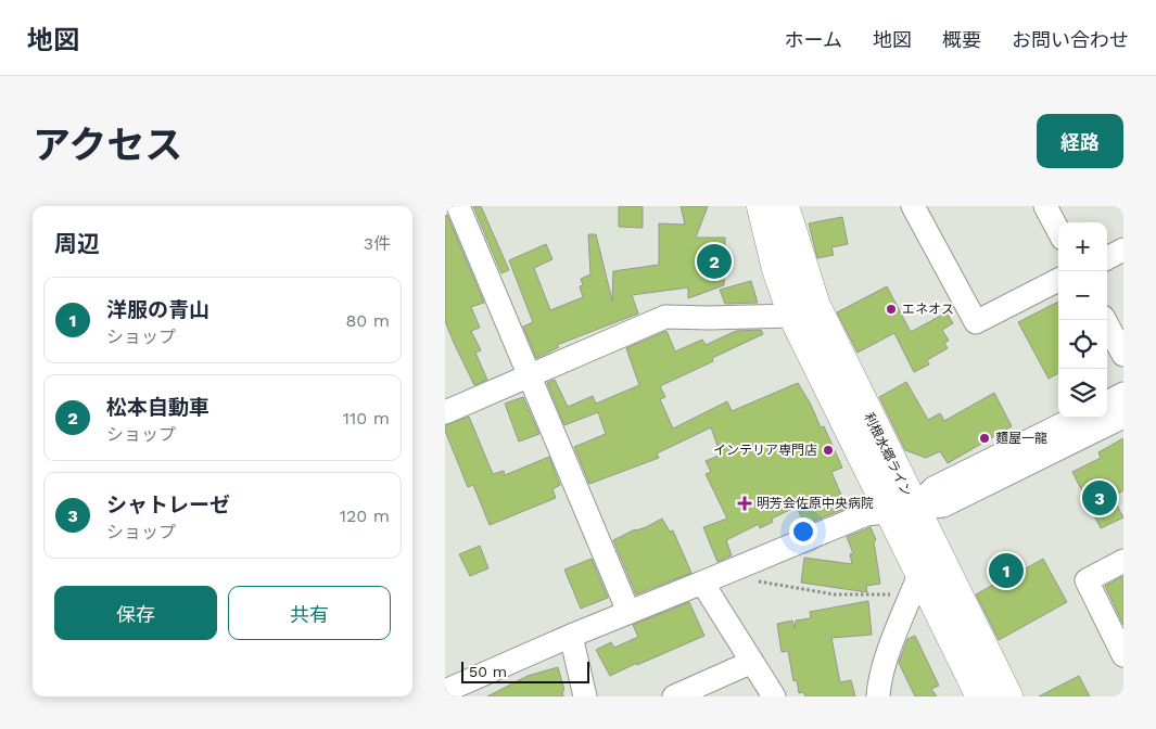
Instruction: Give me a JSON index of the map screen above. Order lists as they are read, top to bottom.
{
  "streets": {
    "highway": ["利根水郷ライン"]
  },
  "places": {
    "other": ["エネオス", "麵屋一龍", "インテリア専門店"],
    "health": ["明芳会佐原中央病院"]
  },
  "scale_bar": "50 m",
  "page": {
    "header": "地図",
    "nav": [
      "ホーム",
      "地図",
      "概要",
      "お問い合わせ"
    ],
    "title": "アクセス",
    "buttons": [
      "経路",
      ["保存", "共有"]
    ],
    "heading": ["周辺", "3件"],
    "map_buttons": ["+", "−"],
    "pins": ["2", "3", "1"],
    "list": [
      {
        "mark": "1",
        "name": "洋服の青山",
        "note": "ショップ",
        "value": "80 m"
      },
      {
        "mark": "2",
        "name": "松本自動車",
        "note": "ショップ",
        "value": "110 m"
      },
      {
        "mark": "3",
        "name": "シャトレーゼ",
        "note": "ショップ",
        "value": "120 m"
      }
    ],
    "scale": "50 m"
  }
}
